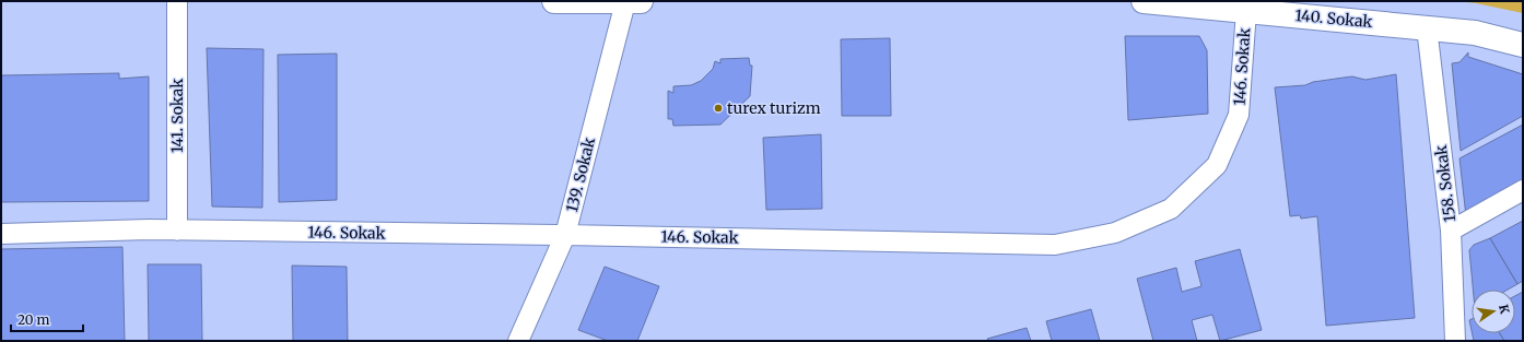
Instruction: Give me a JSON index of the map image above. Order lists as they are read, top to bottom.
{
  "streets": {
    "street": [
      "140. Sokak",
      "146. Sokak",
      "141. Sokak",
      "139. Sokak",
      "158. Sokak"
    ]
  },
  "crossings": [
    ["140. Sokak", "146. Sokak"],
    ["140. Sokak", "158. Sokak"],
    ["146. Sokak", "141. Sokak"],
    ["146. Sokak", "139. Sokak"]
  ],
  "places": ["turex turizm"],
  "scale_bar": "20 m",
  "north": "right"
}
